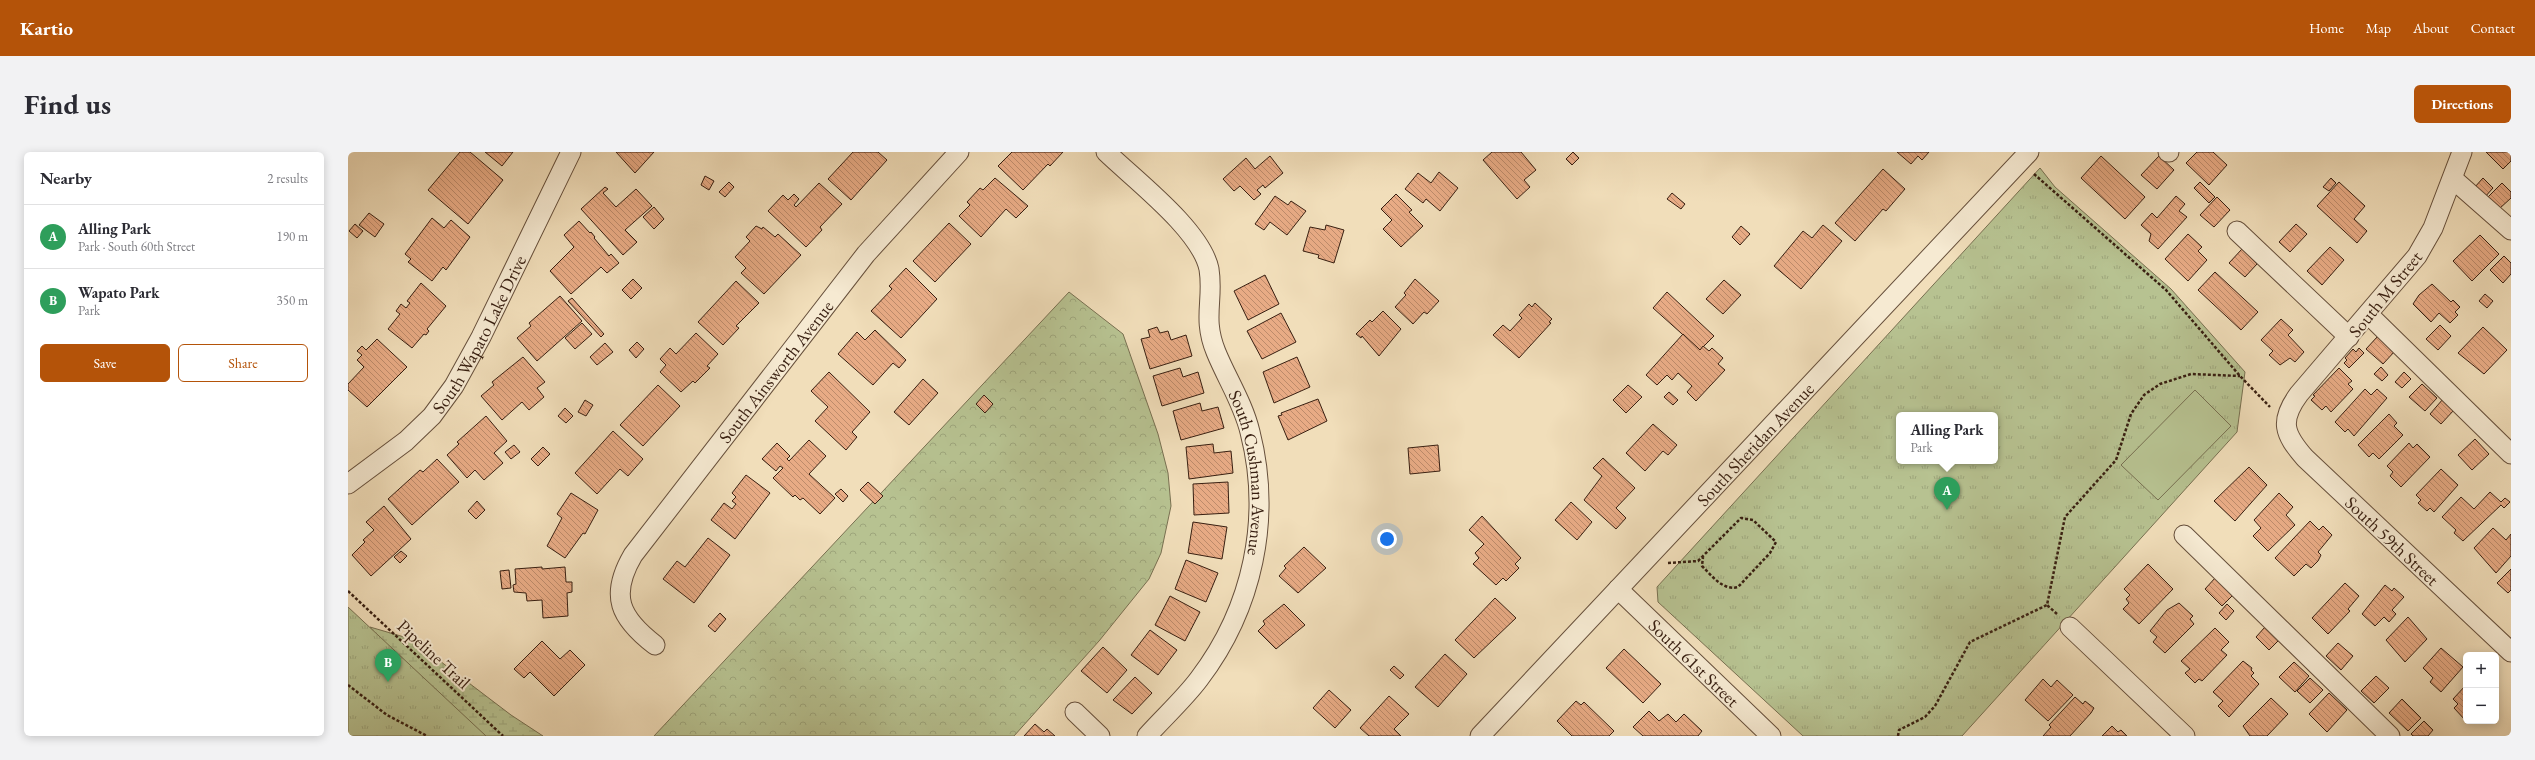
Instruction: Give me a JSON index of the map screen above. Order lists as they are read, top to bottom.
{
  "streets": {
    "street": [
      "South M Street",
      "South Wapato Lake Drive",
      "South Ainsworth Avenue",
      "South Sheridan Avenue",
      "South Cushman Avenue",
      "South 59th Street",
      "South 61st Street"
    ],
    "path": ["Pipeline Trail"]
  },
  "crossings": [
    ["South M Street", "South 59th Street"],
    ["South Sheridan Avenue", "South 61st Street"]
  ],
  "page": {
    "header": "Kartio",
    "nav": [
      "Home",
      "Map",
      "About",
      "Contact"
    ],
    "buttons": [
      "Directions",
      ["Save", "Share"]
    ],
    "title": "Find us",
    "heading": ["Nearby", "2 results"],
    "list": [
      {
        "mark": "A",
        "name": "Alling Park",
        "note": "Park · South 60th Street",
        "value": "190 m"
      },
      {
        "mark": "B",
        "name": "Wapato Park",
        "note": "Park",
        "value": "350 m"
      }
    ],
    "popup": ["Alling Park", "Park"],
    "pins": ["A", "B"],
    "map_buttons": ["+", "−"]
  }
}
